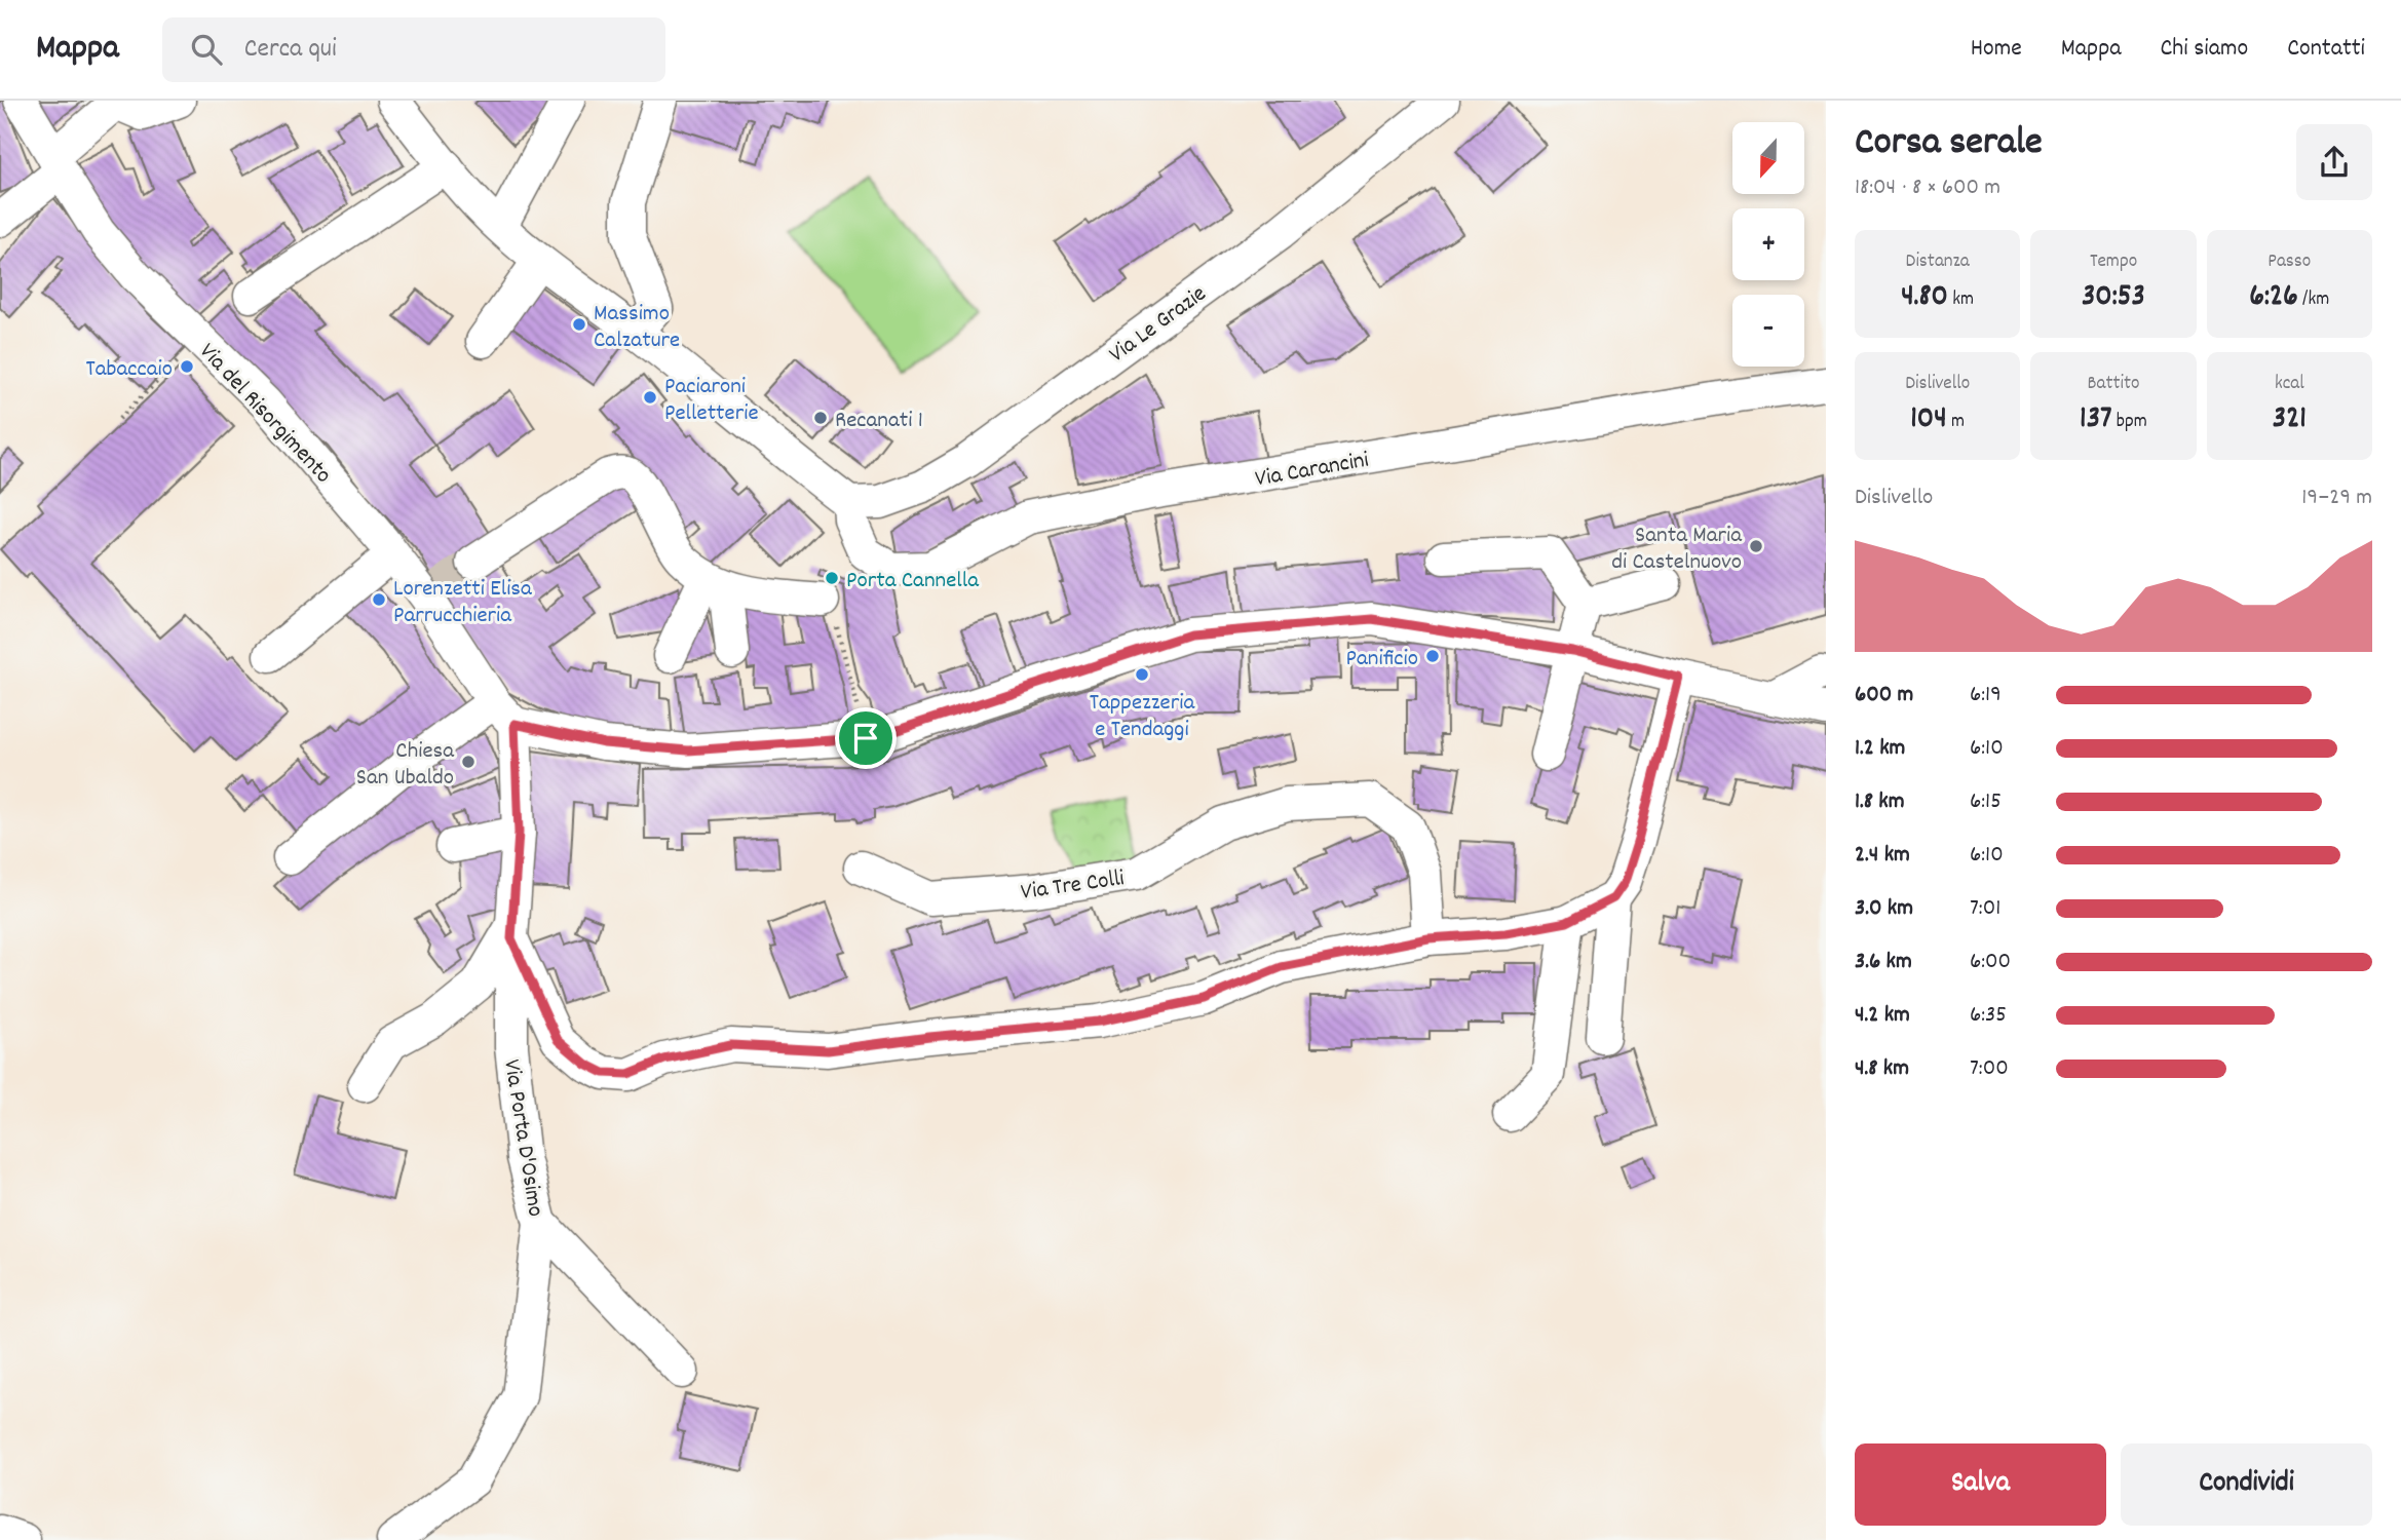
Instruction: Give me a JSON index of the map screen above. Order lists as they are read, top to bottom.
{
  "streets": {
    "street": [
      "Via Le Grazie",
      "Via del Risorgimento",
      "Via Carancini",
      "Via Tre Colli",
      "Via Porta D'Osimo"
    ]
  },
  "crossings": [
    ["Via Le Grazie", "Via Carancini"],
    ["Via del Risorgimento", "Via Porta D'Osimo"]
  ],
  "places": [
    "Massimo Calzature",
    "Tabaccaio",
    "Paciaroni Pelletterie",
    "Recanati 1",
    "Santa Maria di Castelnuovo",
    "Porta Cannella",
    "Lorenzetti Elisa Parrucchieria",
    "Panificio",
    "Tappezzeria e Tendaggi",
    "Chiesa San Ubaldo"
  ],
  "north": "bottom",
  "page": {
    "header": "Mappa",
    "search": "Cerca qui",
    "nav": [
      "Home",
      "Mappa",
      "Chi siamo",
      "Contatti"
    ],
    "heading": ["Corsa serale", "18:04 · 8 × 600 m"],
    "map_buttons": ["+", "−"],
    "stats": [
      ["Distanza", "4.80 km"],
      ["Tempo", "30:53"],
      ["Passo", "6:26 /km"],
      ["Dislivello", "104 m"],
      ["Battito", "137 bpm"],
      ["kcal", "321"]
    ],
    "chart": ["Dislivello", "19–29 m"],
    "list": [
      {
        "name": "600 m",
        "note": "6:19"
      },
      {
        "name": "1.2 km",
        "note": "6:10"
      },
      {
        "name": "1.8 km",
        "note": "6:15"
      },
      {
        "name": "2.4 km",
        "note": "6:10"
      },
      {
        "name": "3.0 km",
        "note": "7:01"
      },
      {
        "name": "3.6 km",
        "note": "6:00"
      },
      {
        "name": "4.2 km",
        "note": "6:35"
      },
      {
        "name": "4.8 km",
        "note": "7:00"
      }
    ],
    "buttons": ["Salva", "Condividi"]
  }
}
